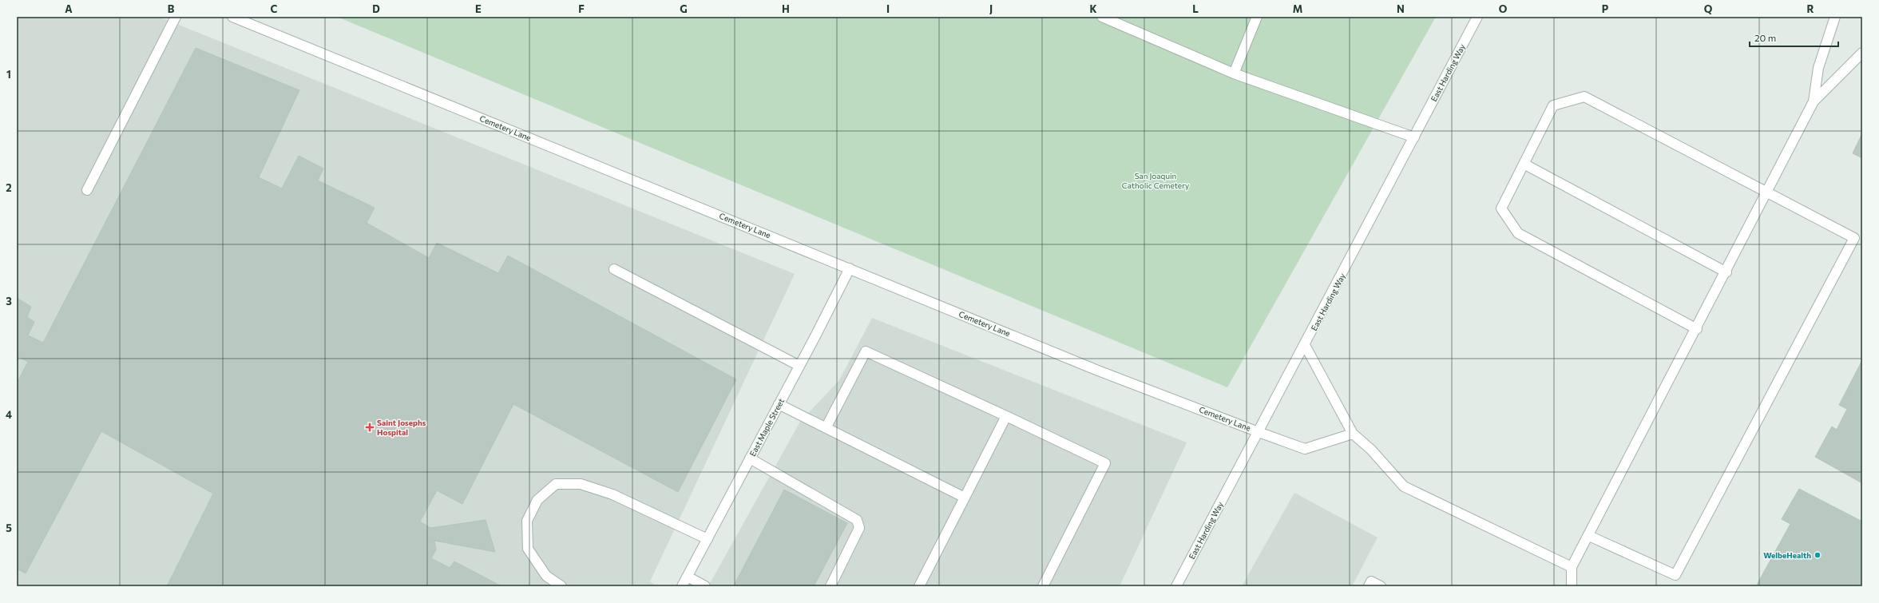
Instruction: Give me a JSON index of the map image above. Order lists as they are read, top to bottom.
{
  "streets": {
    "street": ["East Harding Way", "Cemetery Lane", "East Maple Street"]
  },
  "crossings": [
    ["East Harding Way", "Cemetery Lane"],
    ["Cemetery Lane", "East Maple Street"]
  ],
  "parks": ["San Joaquin Catholic Cemetery"],
  "places": {
    "health": ["Saint Josephs Hospital"],
    "other": ["WelbeHealth"]
  },
  "scale_bar": "20 m",
  "grid": {
    "columns": [
      "A",
      "B",
      "C",
      "D",
      "E",
      "F",
      "G",
      "H",
      "I",
      "J",
      "K",
      "L",
      "M",
      "N",
      "O",
      "P",
      "Q",
      "R"
    ],
    "rows": [
      "1",
      "2",
      "3",
      "4",
      "5"
    ]
  }
}
